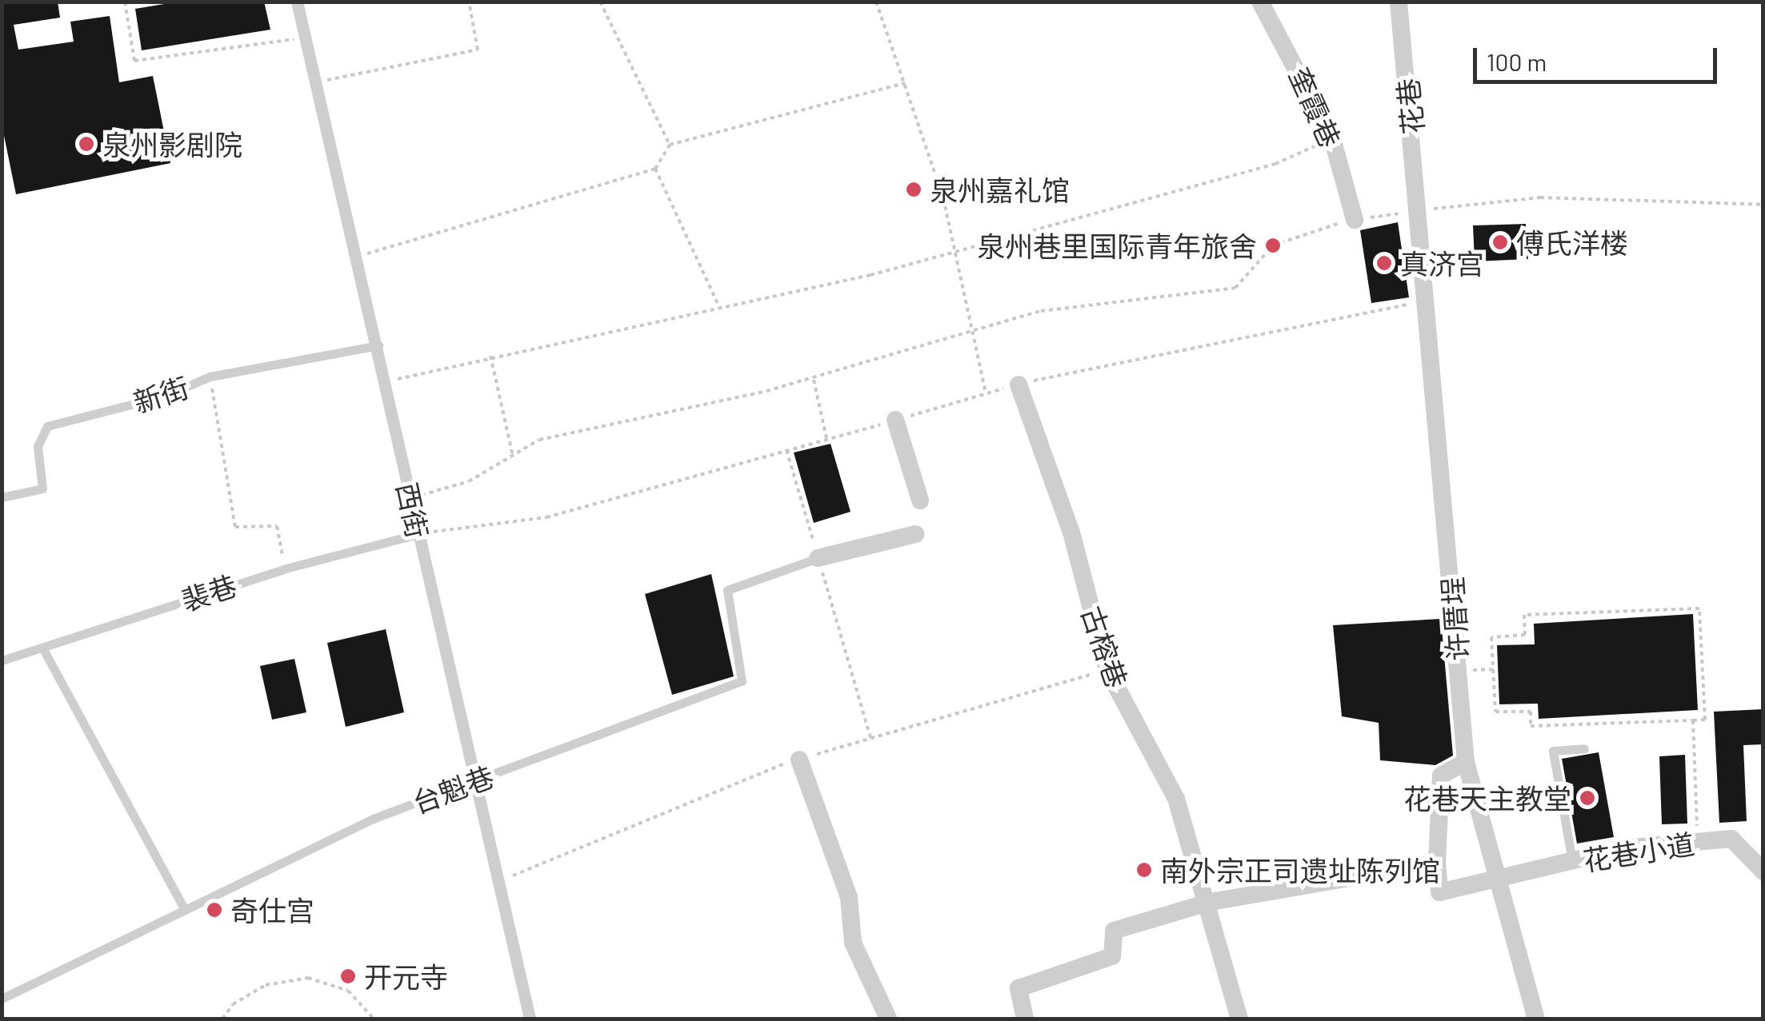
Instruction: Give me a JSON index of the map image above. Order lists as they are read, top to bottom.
{
  "streets": {
    "street": [
      "花巷",
      "奎霞巷",
      "西街",
      "许厝埕",
      "古榕巷",
      "花巷小道"
    ],
    "lane": ["新街", "裴巷", "台魁巷"]
  },
  "crossings": [
    ["花巷", "许厝埕"],
    ["新街", "西街"],
    ["西街", "裴巷"],
    ["西街", "台魁巷"],
    ["许厝埕", "花巷小道"]
  ],
  "places": [
    "泉州影剧院",
    "泉州嘉礼馆",
    "傅氏洋楼",
    "泉州巷里国际青年旅舍",
    "真济宫",
    "花巷天主教堂",
    "南外宗正司遗址陈列馆",
    "奇仕宫",
    "开元寺"
  ],
  "scale_bar": "100 m"
}
